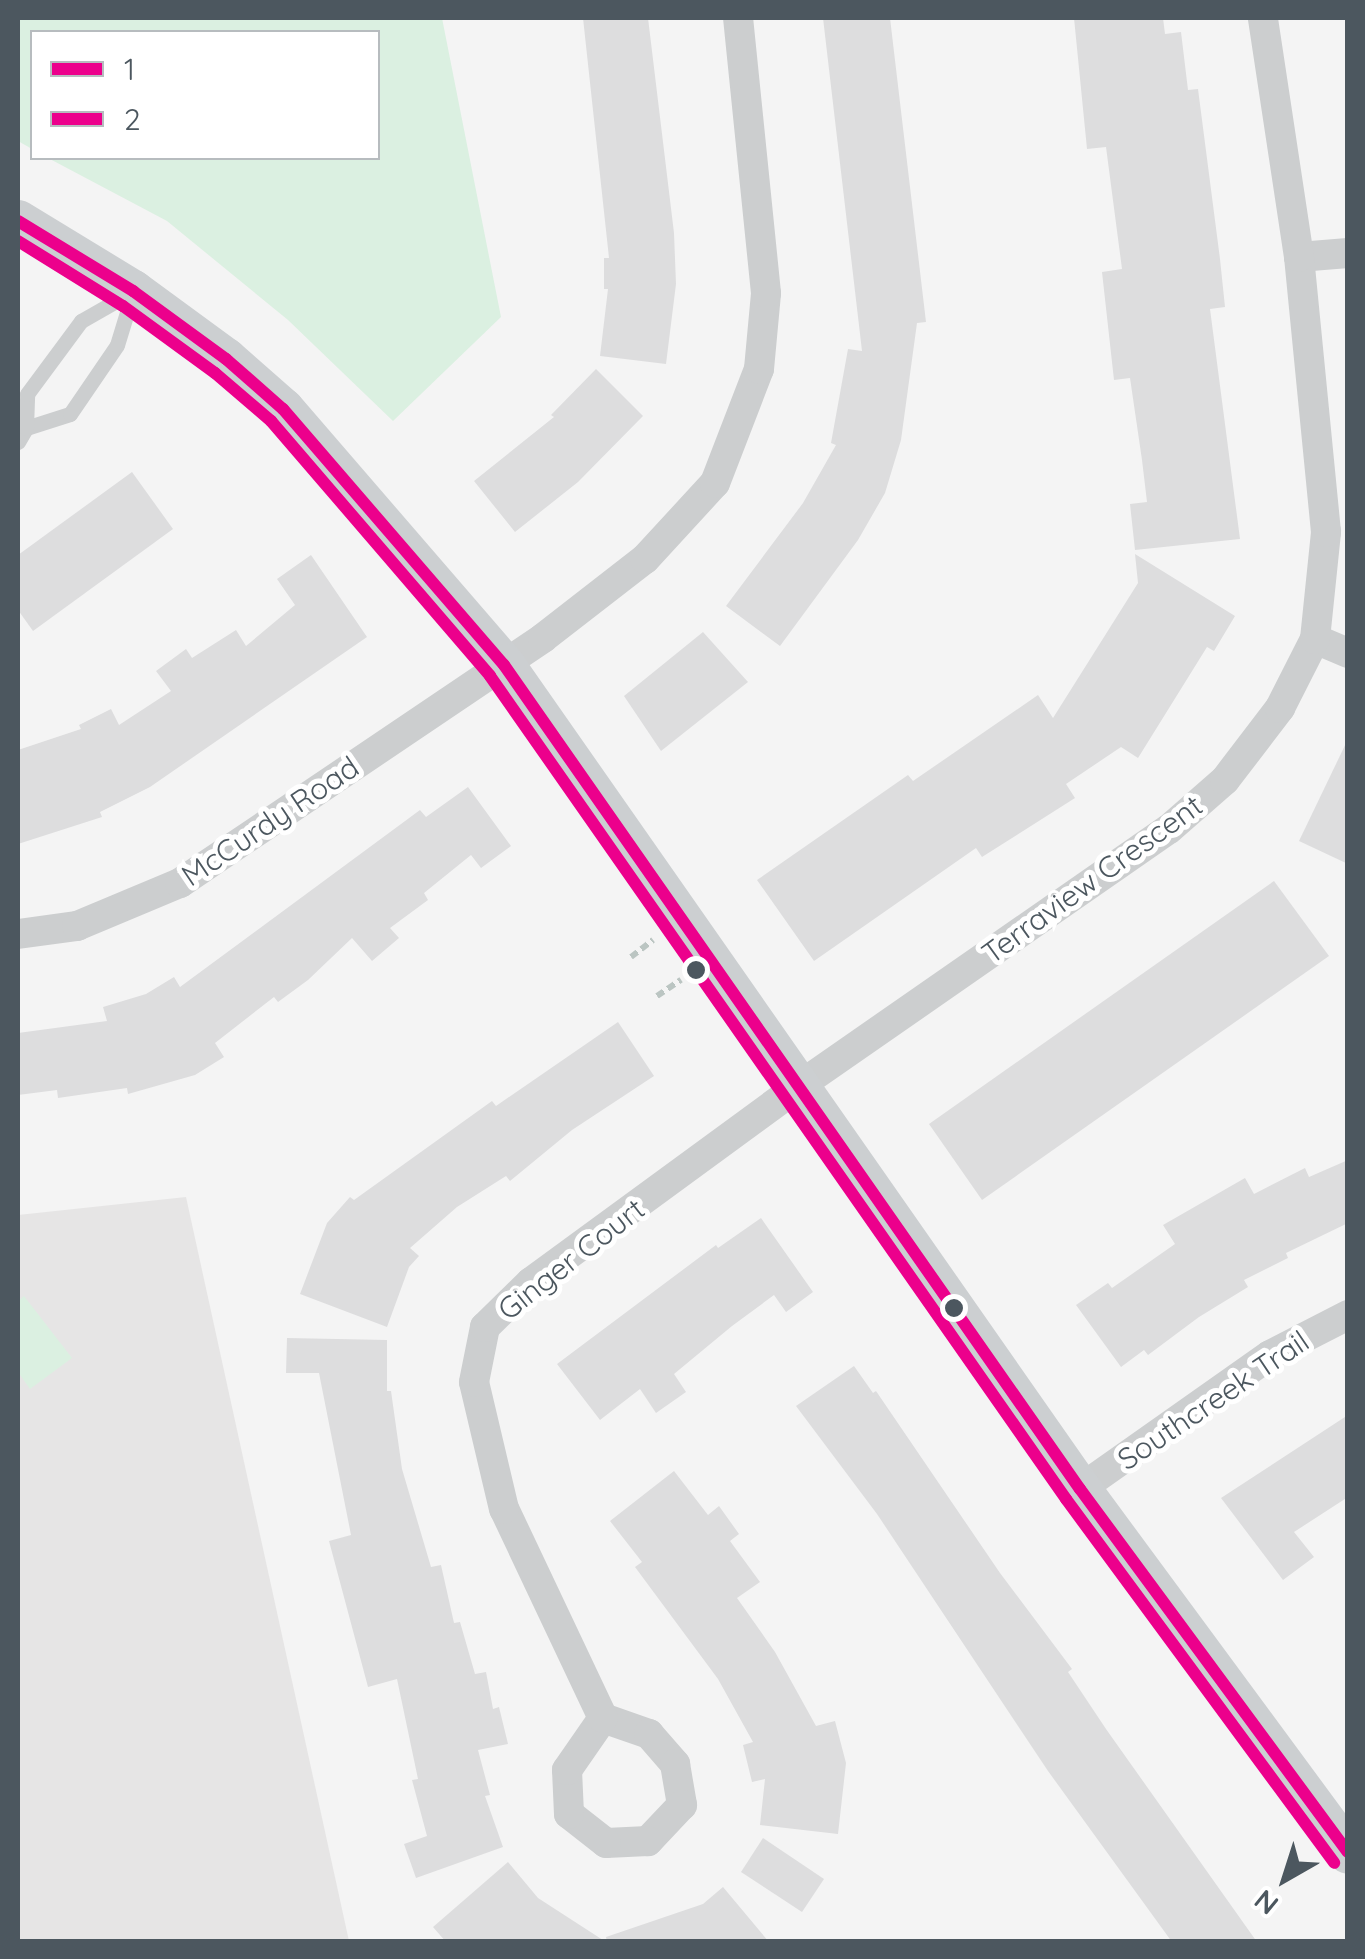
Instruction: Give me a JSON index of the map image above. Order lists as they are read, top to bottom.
{
  "streets": {
    "street": [
      "McCurdy Road",
      "Terraview Crescent",
      "Ginger Court",
      "Southcreek Trail"
    ]
  },
  "crossings": [
    ["Terraview Crescent", "Ginger Court"]
  ],
  "lines": ["transit line 1", "transit line 2"],
  "legend": ["1", "2"],
  "north": "bottom left"
}
